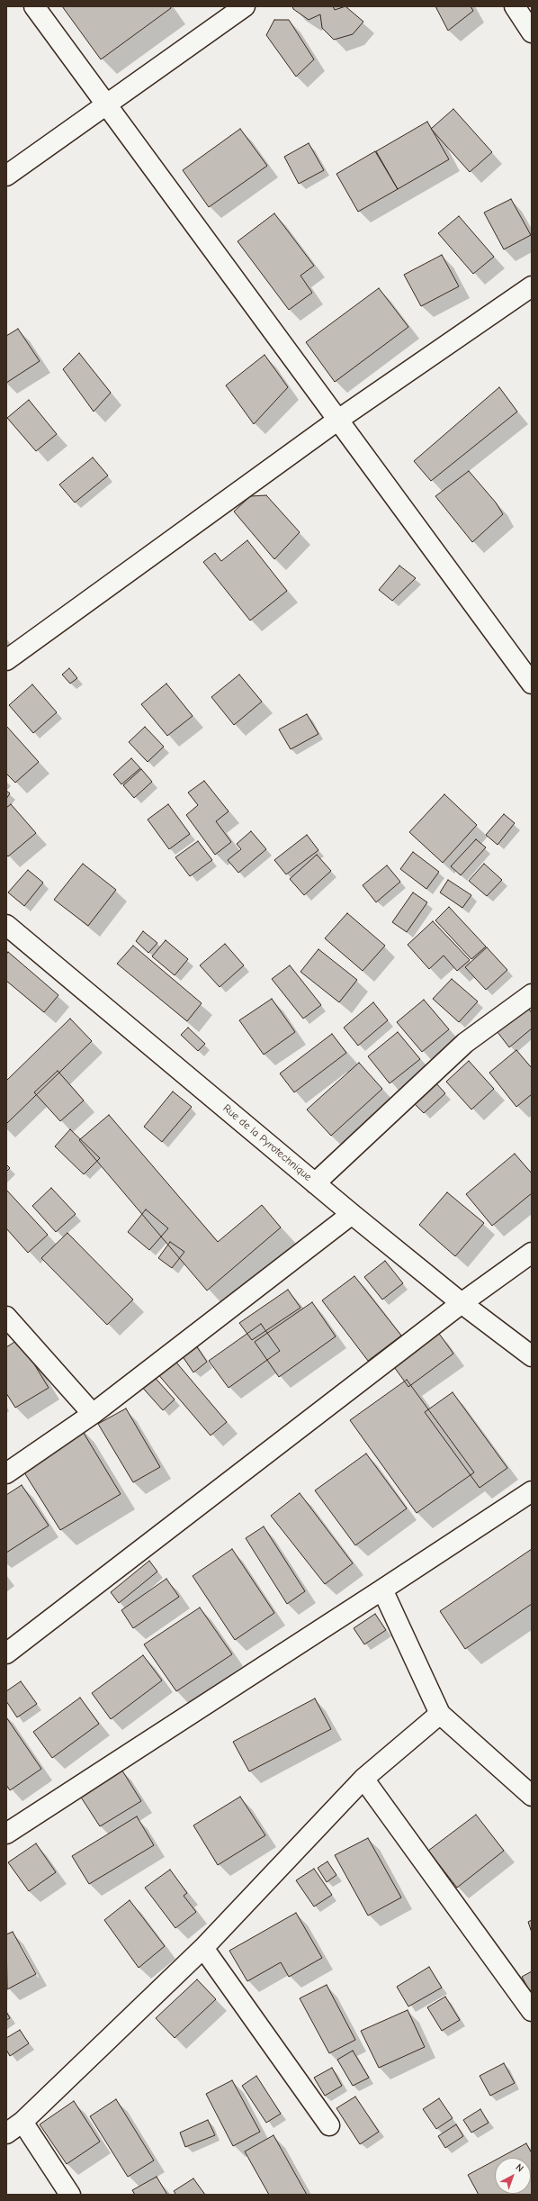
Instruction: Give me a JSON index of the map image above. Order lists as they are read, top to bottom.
{
  "streets": {
    "street": ["Rue de la Pyrotechnique"]
  },
  "north": "top right"
}
